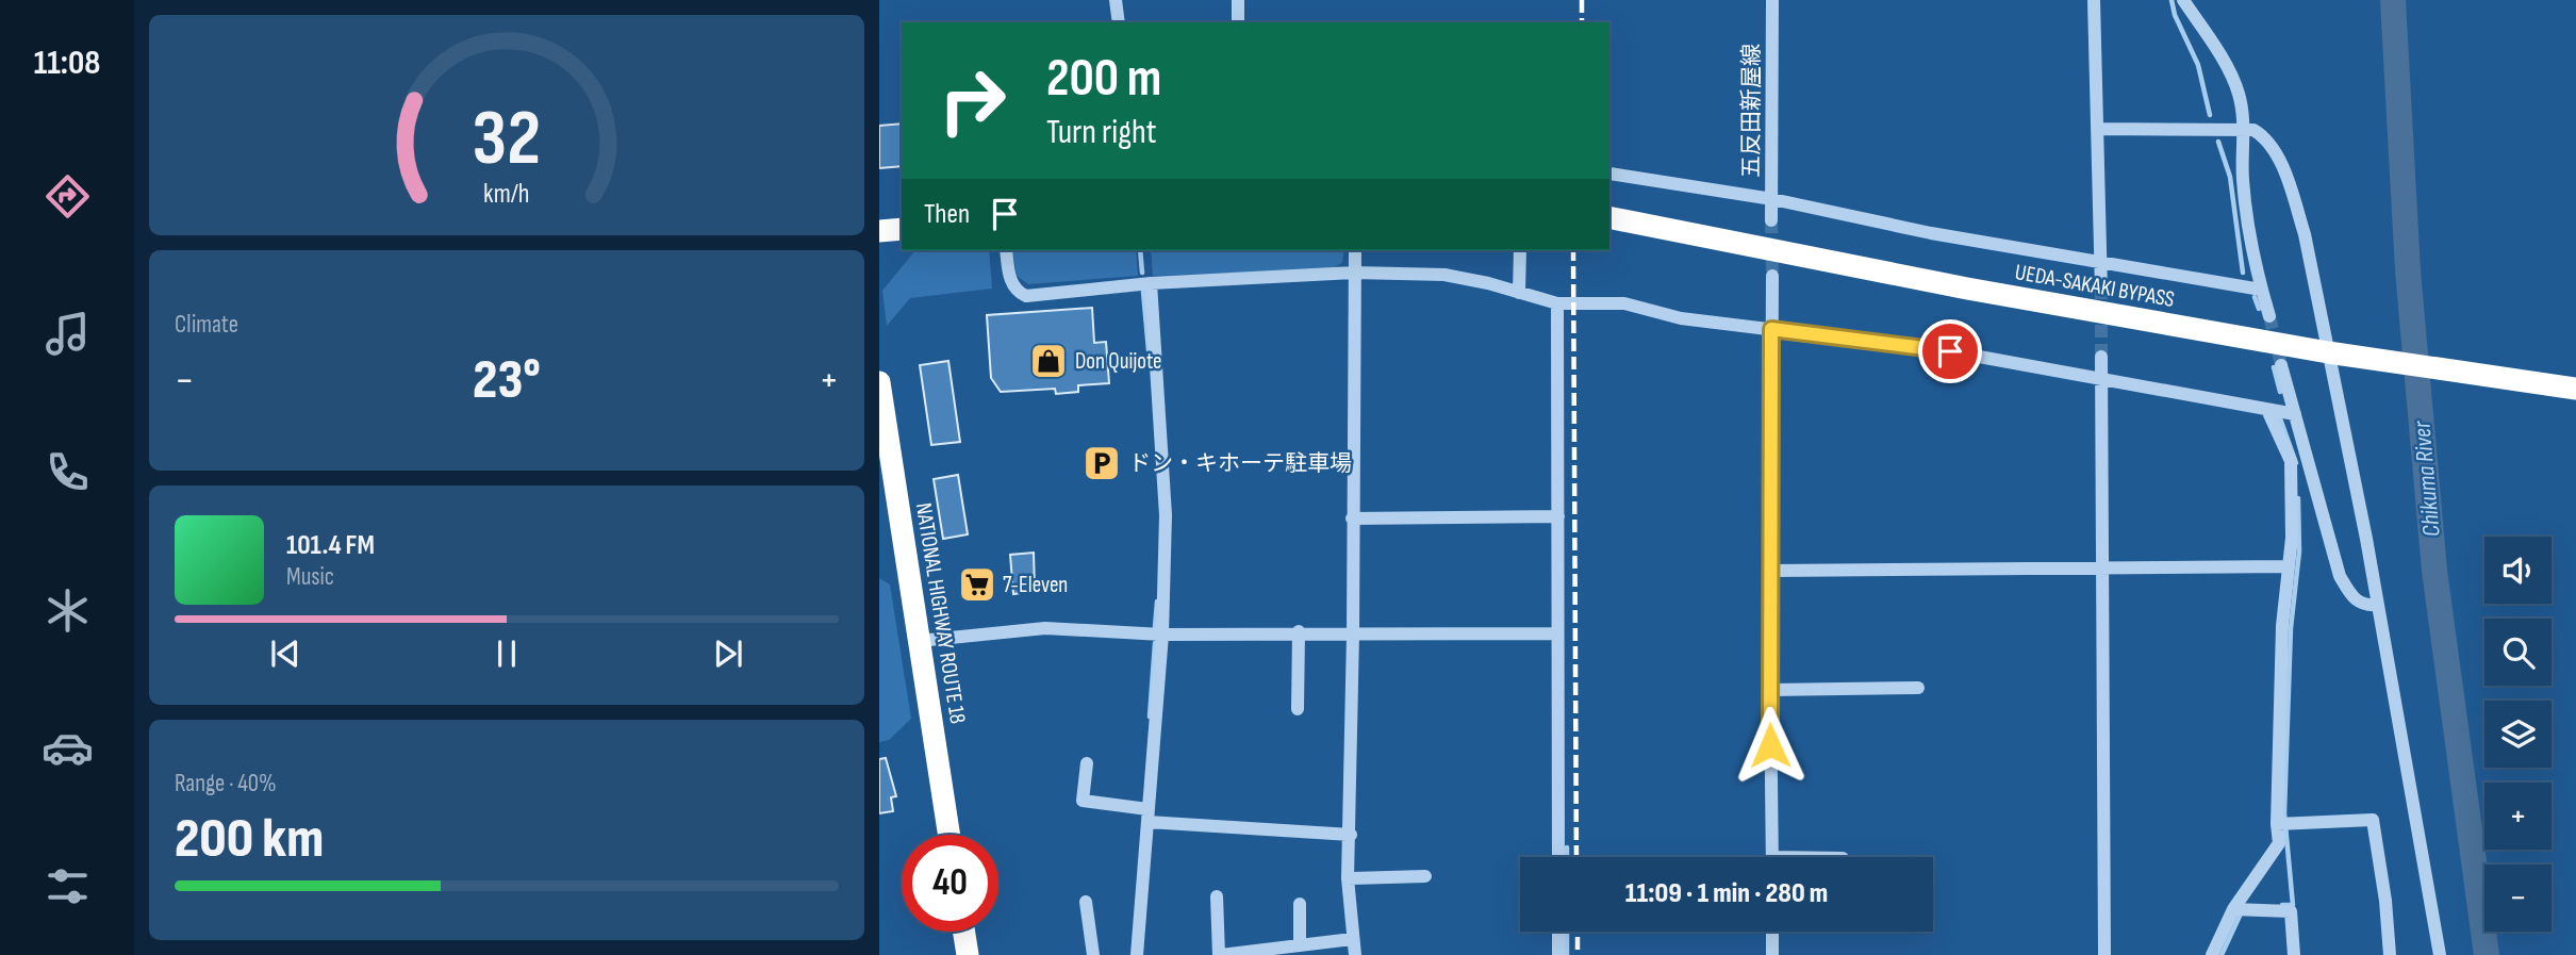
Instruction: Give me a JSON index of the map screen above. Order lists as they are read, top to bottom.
{
  "streets": {
    "highway": ["UEDA-SAKAKI BYPASS", "NATIONAL HIGHWAY ROUTE 18"],
    "street": ["五反田新屋線"]
  },
  "water": ["Chikuma River"],
  "places": {
    "shop": ["Don Quijote"],
    "parking": ["ドン・キホーテ駐車場"],
    "supermarket": ["7-Eleven"]
  },
  "page": {
    "tabs": "11:08",
    "turn": ["200 m", "Turn right"],
    "then": "Then",
    "tile": [
      "Climate",
      ["Range · 40%", "200 km"]
    ],
    "heat": ["−", "23°", "+"],
    "song": ["101.4 FM", "Music"],
    "map_buttons": ["+", "−"],
    "limit": "40",
    "trip": "11:09 · 1 min · 280 m",
    "gauge": ["32", "km/h"]
  }
}
